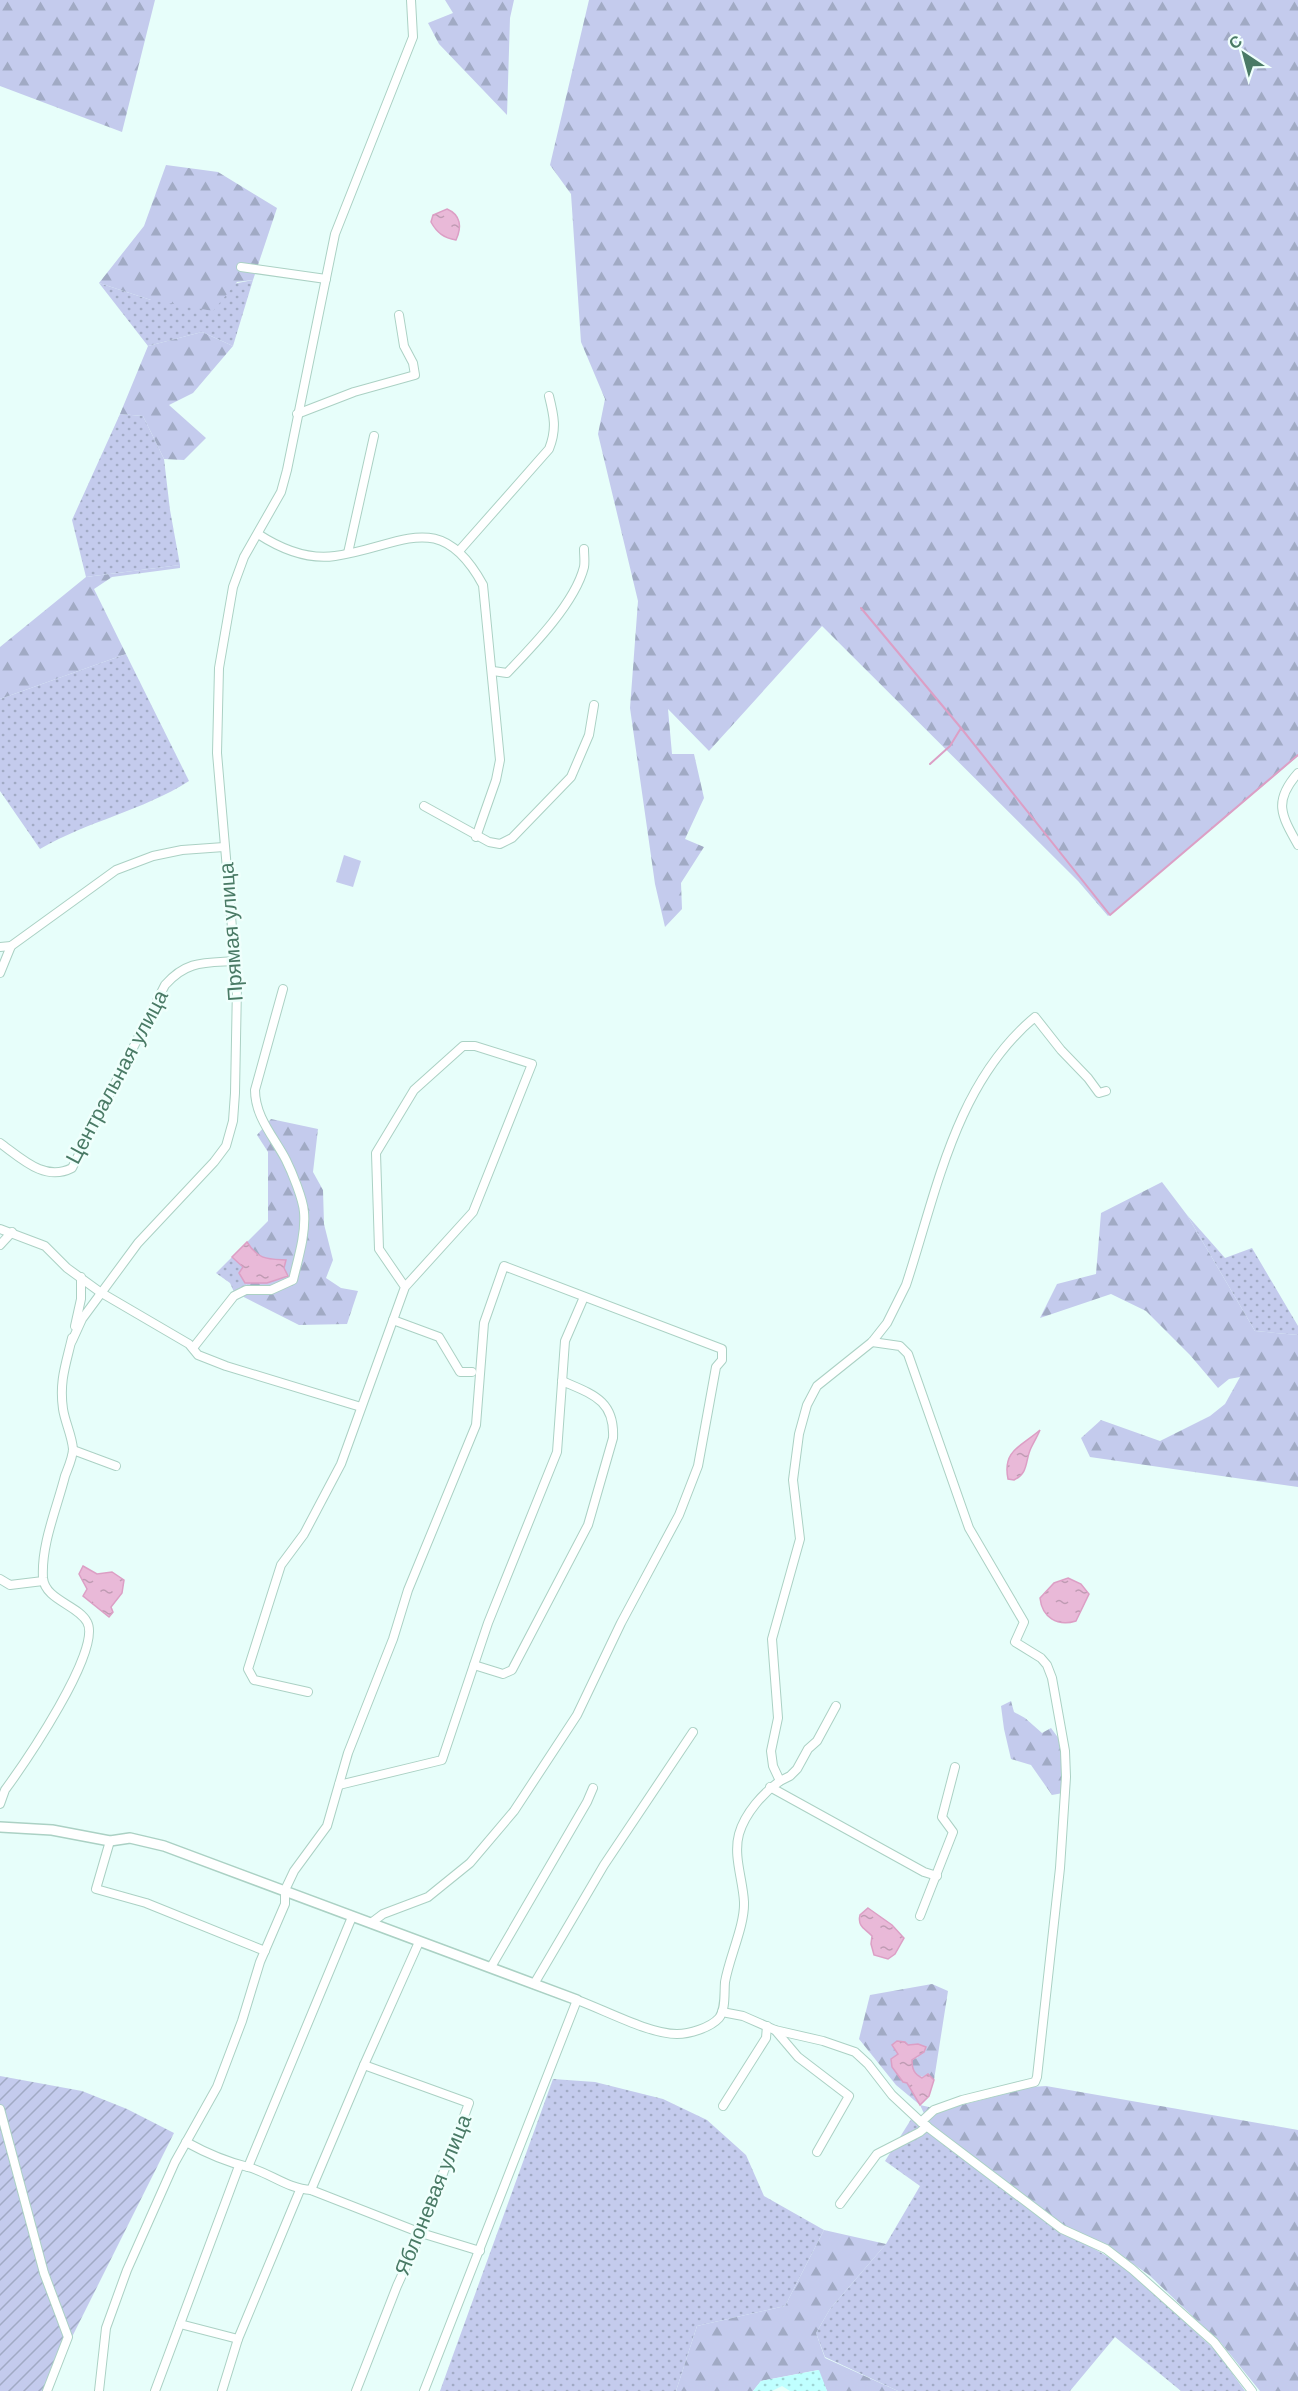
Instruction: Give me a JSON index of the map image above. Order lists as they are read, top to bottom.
{
  "streets": {
    "street": ["Прямая улица", "Центральная улица", "Яблоневая улица"]
  },
  "crossings": [
    ["Прямая улица", "Центральная улица"]
  ],
  "north": "top left"
}
